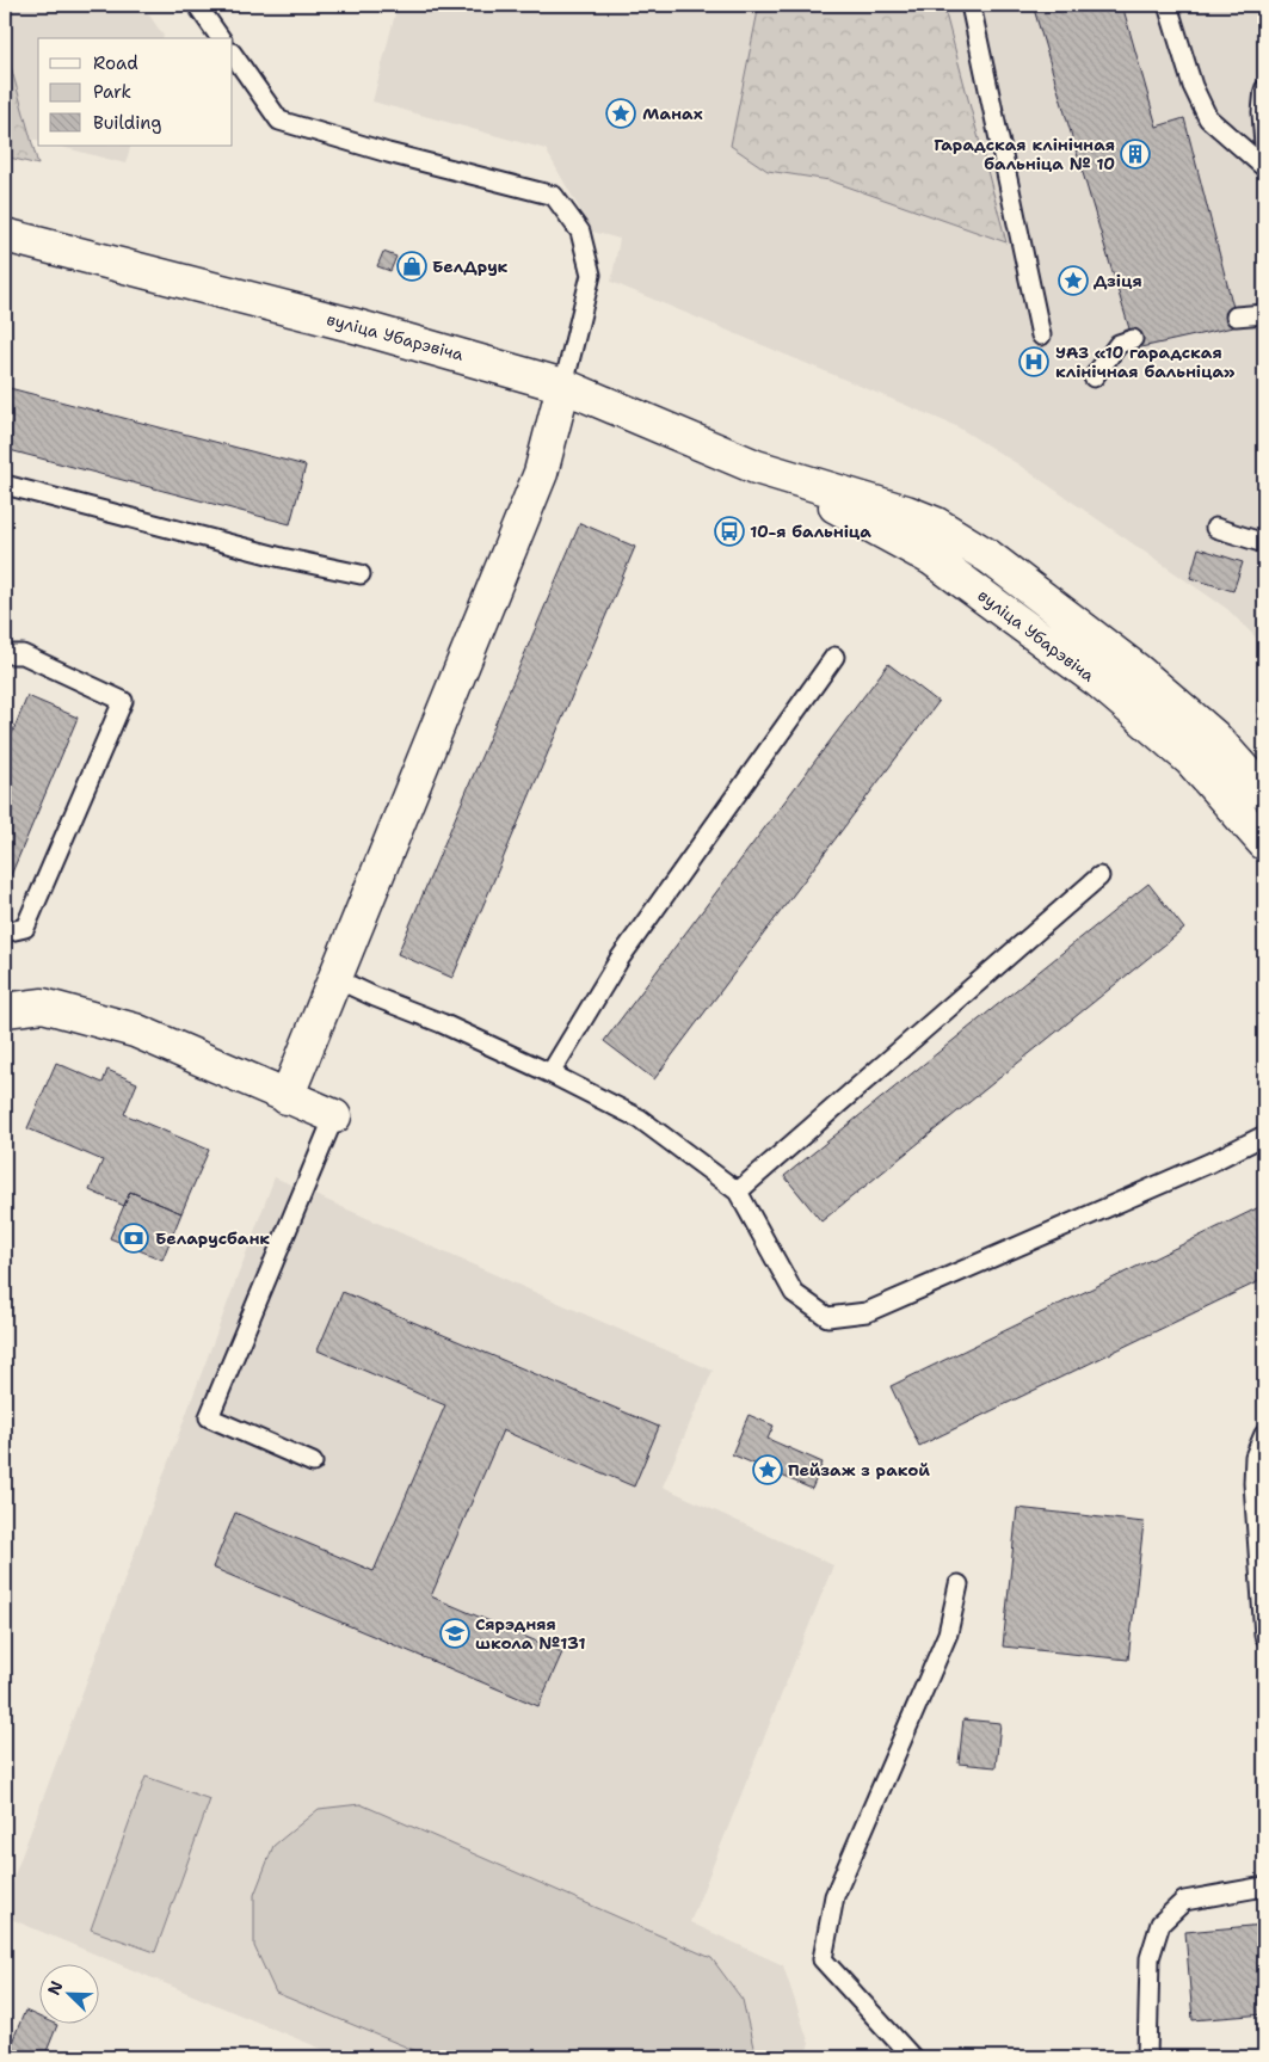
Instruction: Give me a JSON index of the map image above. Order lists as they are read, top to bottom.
{
  "streets": {
    "main road": ["вуліца Убарэвіча"]
  },
  "places": {
    "place": ["Манах", "Дзіця", "Пейзаж з ракой"],
    "building": ["Гарадская клінічная бальніца № 10"],
    "shop": ["БелДрук"],
    "hospital": ["УАЗ «10 гарадская клінічная бальніца»"],
    "bus stop": ["10-я бальніца"],
    "bank": ["Беларусбанк"],
    "school or university": ["Сярэдняя школа №131"]
  },
  "legend": ["Road", "Park", "Building"],
  "north": "top left"
}
